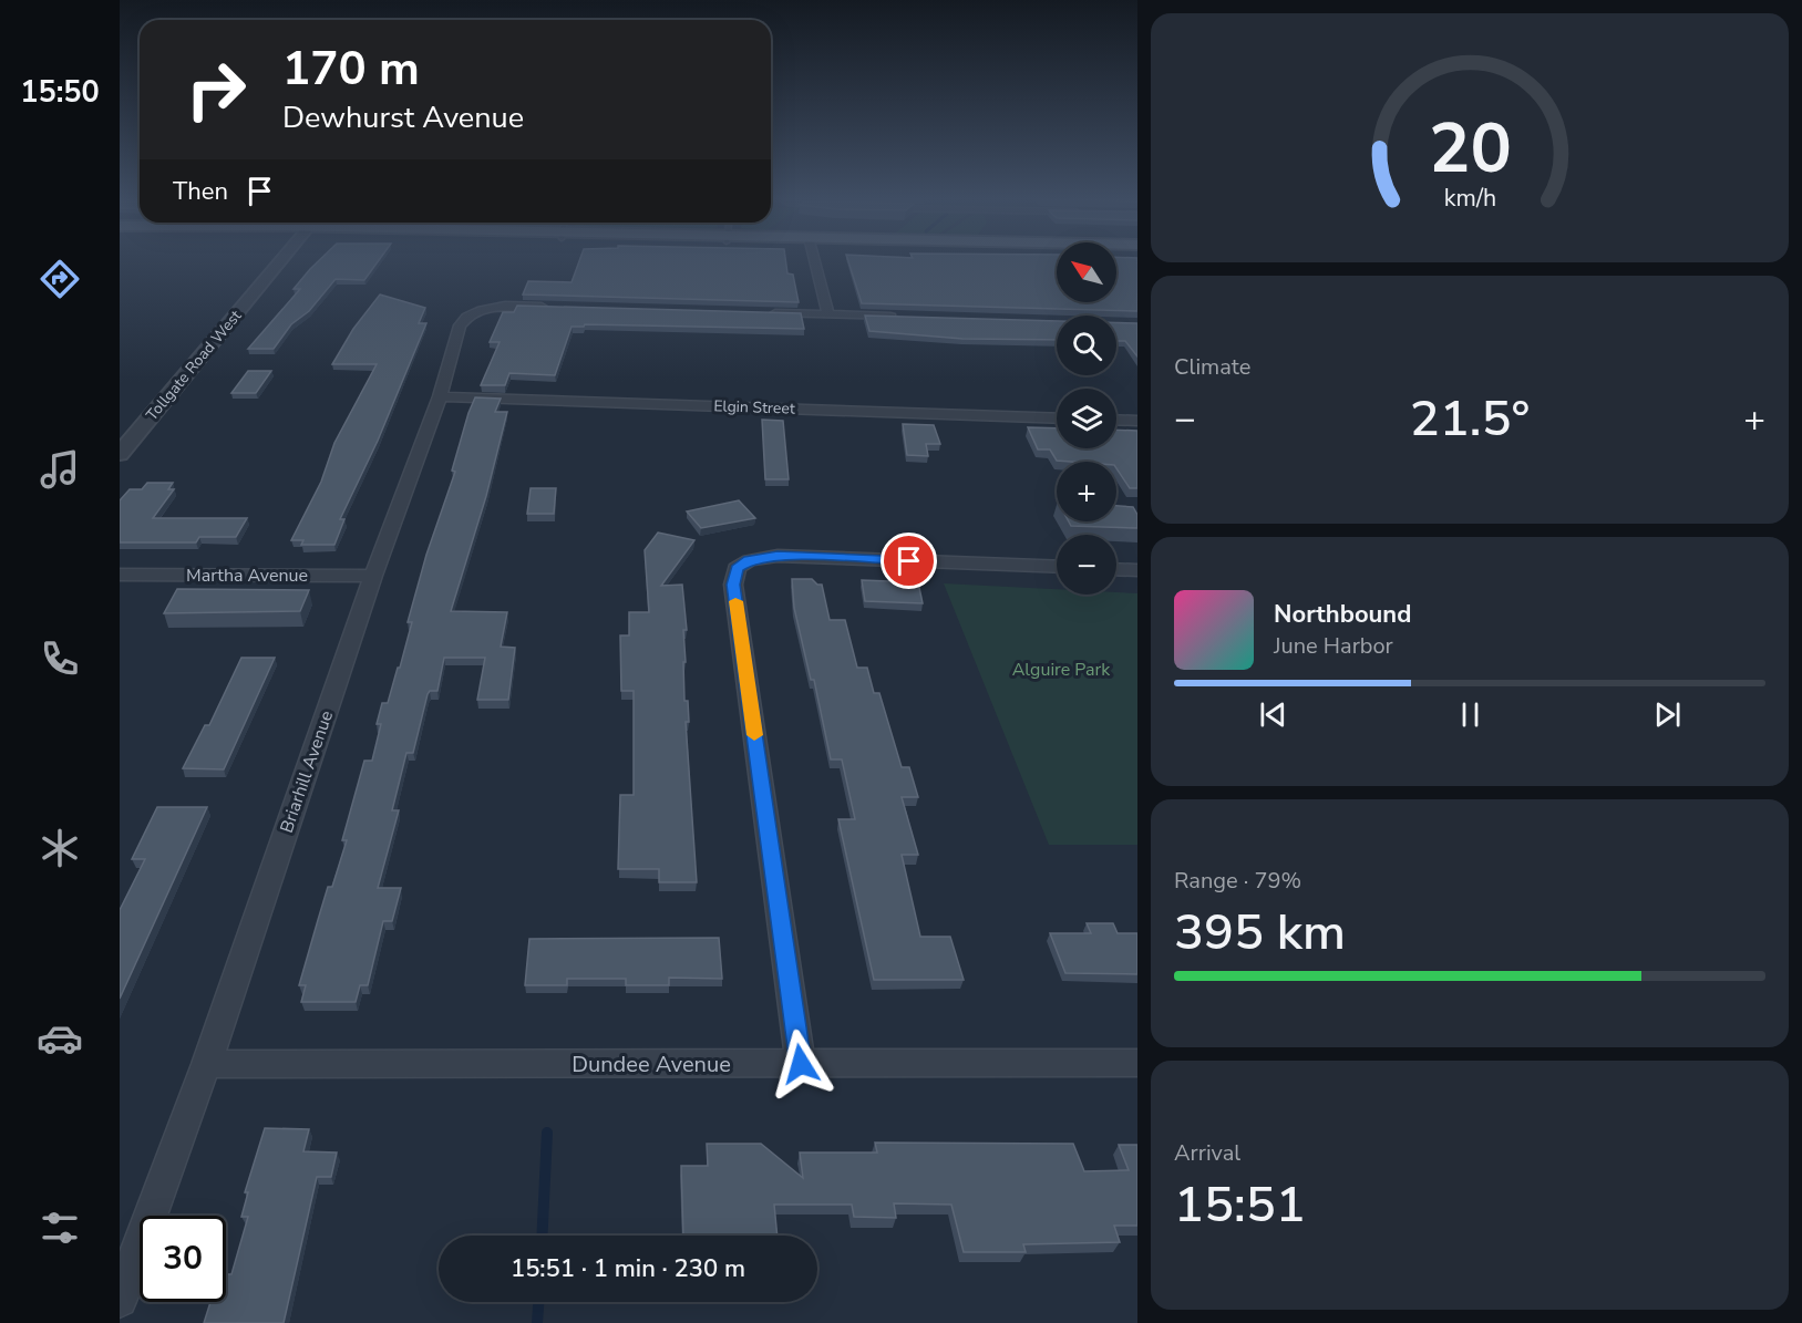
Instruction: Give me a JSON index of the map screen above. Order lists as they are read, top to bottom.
{
  "streets": {
    "street": [
      "Tollgate Road West",
      "Elgin Street",
      "Martha Avenue",
      "Briarhill Avenue",
      "Dundee Avenue"
    ]
  },
  "crossings": [
    ["Elgin Street", "Briarhill Avenue"],
    ["Martha Avenue", "Briarhill Avenue"],
    ["Briarhill Avenue", "Dundee Avenue"]
  ],
  "parks": ["Alguire Park"],
  "north": "top left",
  "page": {
    "tabs": "15:50",
    "turn": ["170 m", "Dewhurst Avenue"],
    "then": "Then",
    "map_buttons": ["+", "−"],
    "tile": [
      "Climate",
      ["Range · 79%", "395 km"],
      ["Arrival", "15:51"]
    ],
    "heat": ["−", "21.5°", "+"],
    "song": ["Northbound", "June Harbor"],
    "limit": "30",
    "trip": "15:51 · 1 min · 230 m",
    "gauge": ["20", "km/h"]
  }
}
